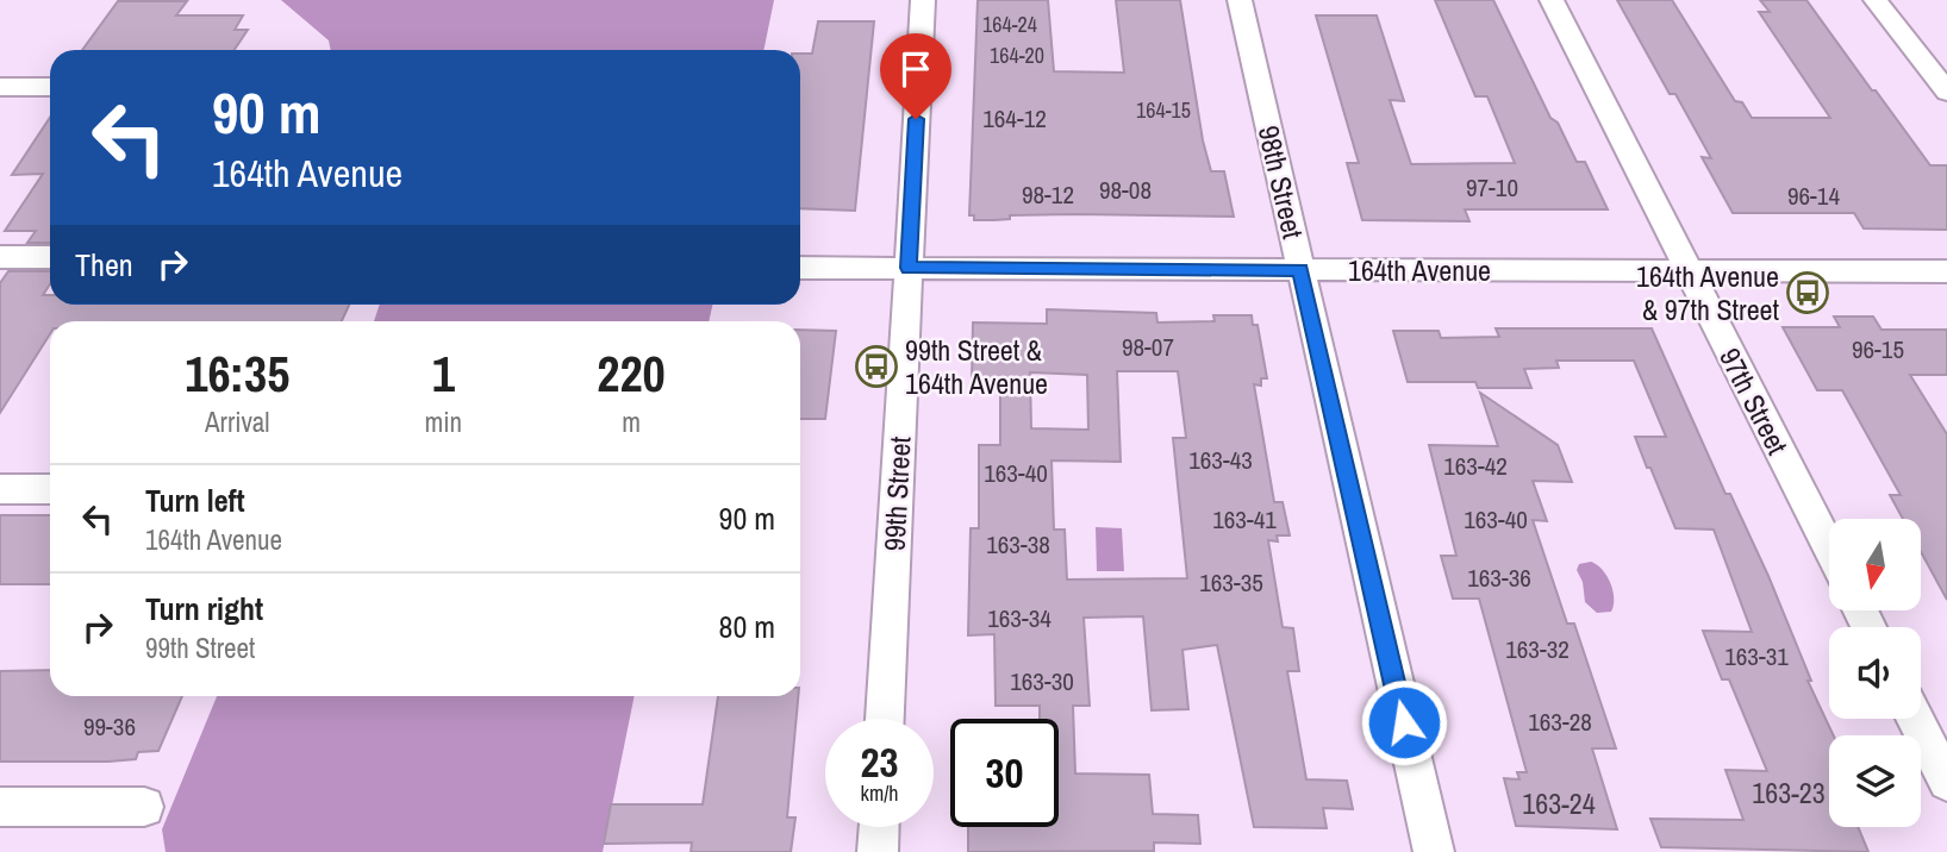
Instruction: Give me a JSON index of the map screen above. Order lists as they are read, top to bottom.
{
  "streets": {
    "street": [
      "98th Street",
      "164th Avenue",
      "97th Street",
      "99th Street"
    ]
  },
  "crossings": [
    ["98th Street", "164th Avenue"],
    ["164th Avenue", "97th Street"],
    ["164th Avenue", "99th Street"]
  ],
  "places": {
    "bus stop": ["164th Avenue & 97th Street", "99th Street & 164th Avenue"]
  },
  "house_numbers": [
    "164-24",
    "164-20",
    "164-15",
    "164-12",
    "97-10",
    "98-08",
    "98-12",
    "96-14",
    "98-07",
    "96-15",
    "163-43",
    "163-42",
    "163-40",
    "163-41",
    "163-40",
    "163-38",
    "163-36",
    "163-35",
    "163-34",
    "163-32",
    "163-31",
    "163-30",
    "163-28",
    "99-36",
    "163-23",
    "163-24"
  ],
  "north": "bottom",
  "page": {
    "turn": ["90 m", "164th Avenue"],
    "then": "Then",
    "eta": [
      "16:35",
      "Arrival",
      "1",
      "min",
      "220",
      "m"
    ],
    "list": [
      {
        "name": "Turn left",
        "note": "164th Avenue",
        "value": "90 m"
      },
      {
        "name": "Turn right",
        "note": "99th Street",
        "value": "80 m"
      }
    ],
    "speed": "23 km/h",
    "limit": "30"
  }
}
